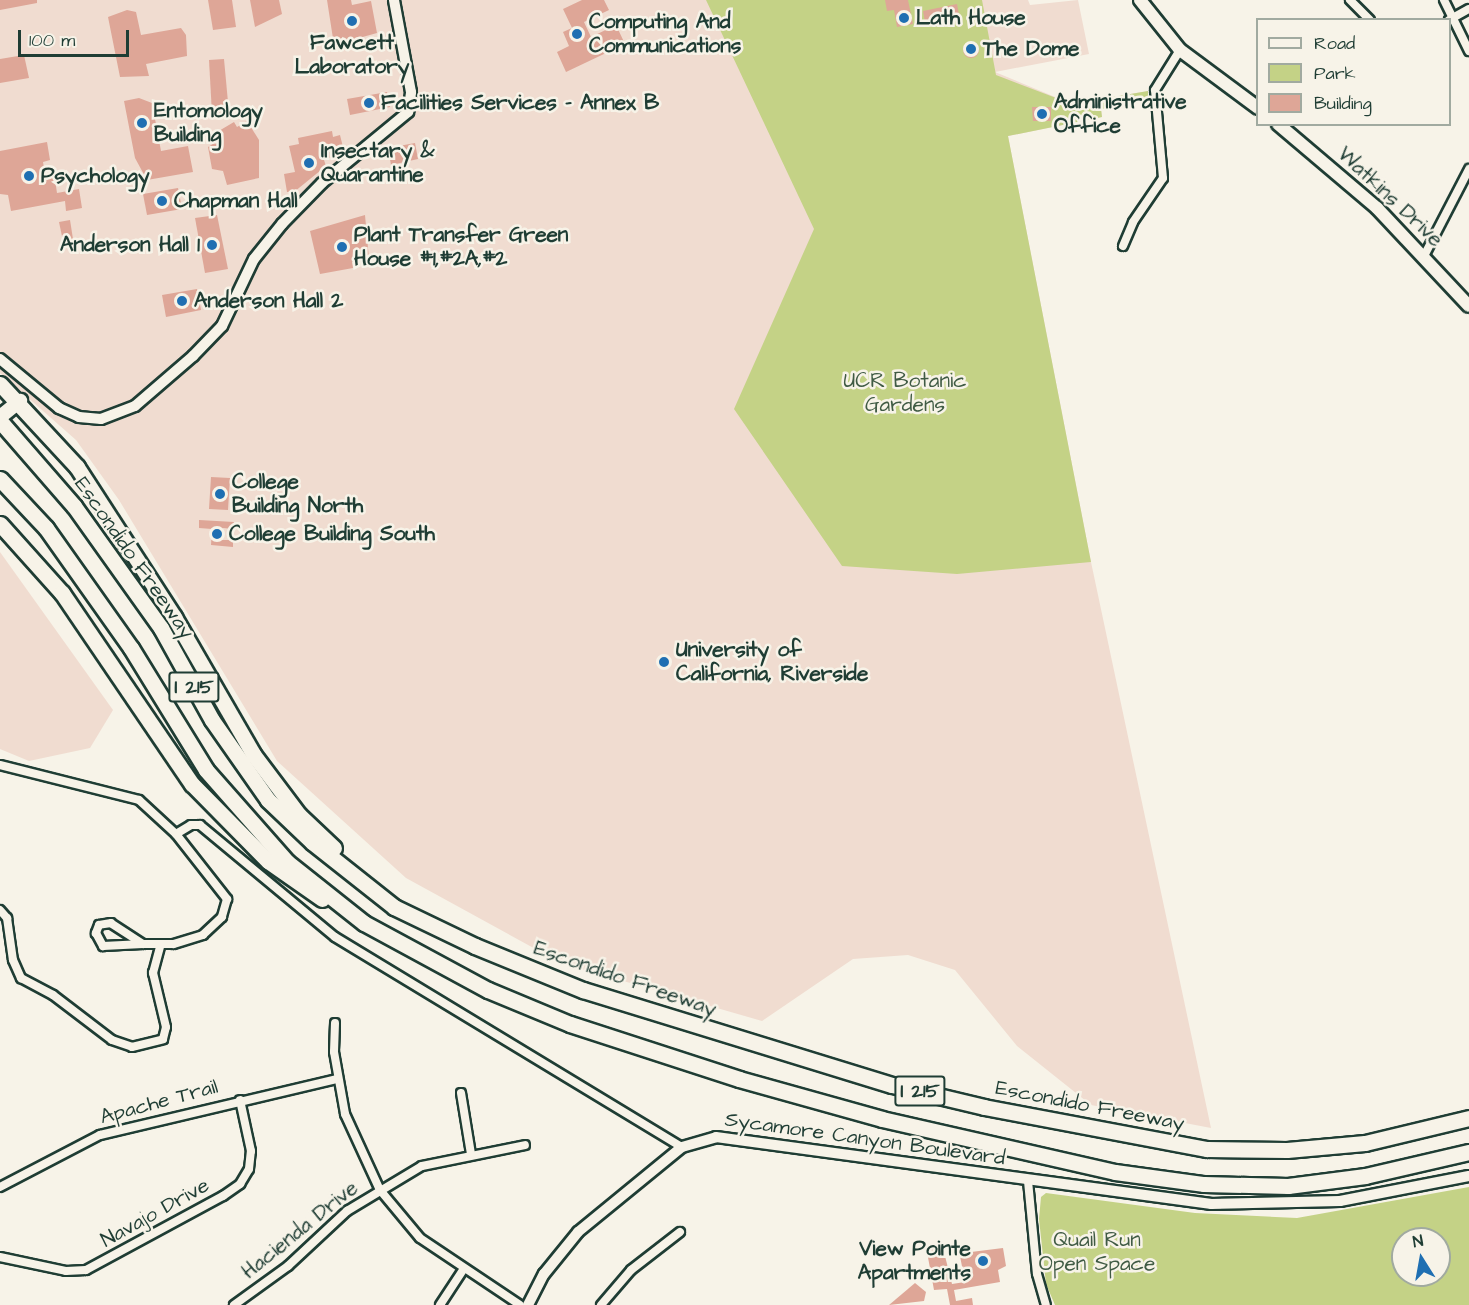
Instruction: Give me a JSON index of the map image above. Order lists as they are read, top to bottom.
{
  "streets": {
    "highway": ["Escondido Freeway", "I 215"],
    "main road": ["Watkins Drive"],
    "street": [
      "Apache Trail",
      "Sycamore Canyon Boulevard",
      "Navajo Drive",
      "Hacienda Drive"
    ]
  },
  "crossings": [
    ["Apache Trail", "Navajo Drive"]
  ],
  "parks": ["UCR Botanic Gardens", "Quail Run Open Space"],
  "places": [
    "Lath House",
    "Fawcett Laboratory",
    "Computing And Communications",
    "The Dome",
    "Facilities Services - Annex B",
    "Administrative Office",
    "Entomology Building",
    "Insectary & Quarantine",
    "Psychology",
    "Chapman Hall",
    "Anderson Hall 1",
    "Plant Transfer Green House #1,#2A,#2",
    "Anderson Hall 2",
    "College Building North",
    "College Building South",
    "University of California, Riverside",
    "View Pointe Apartments"
  ],
  "legend": ["Road", "Park", "Building"],
  "scale_bar": "100 m",
  "north": "top"
}
